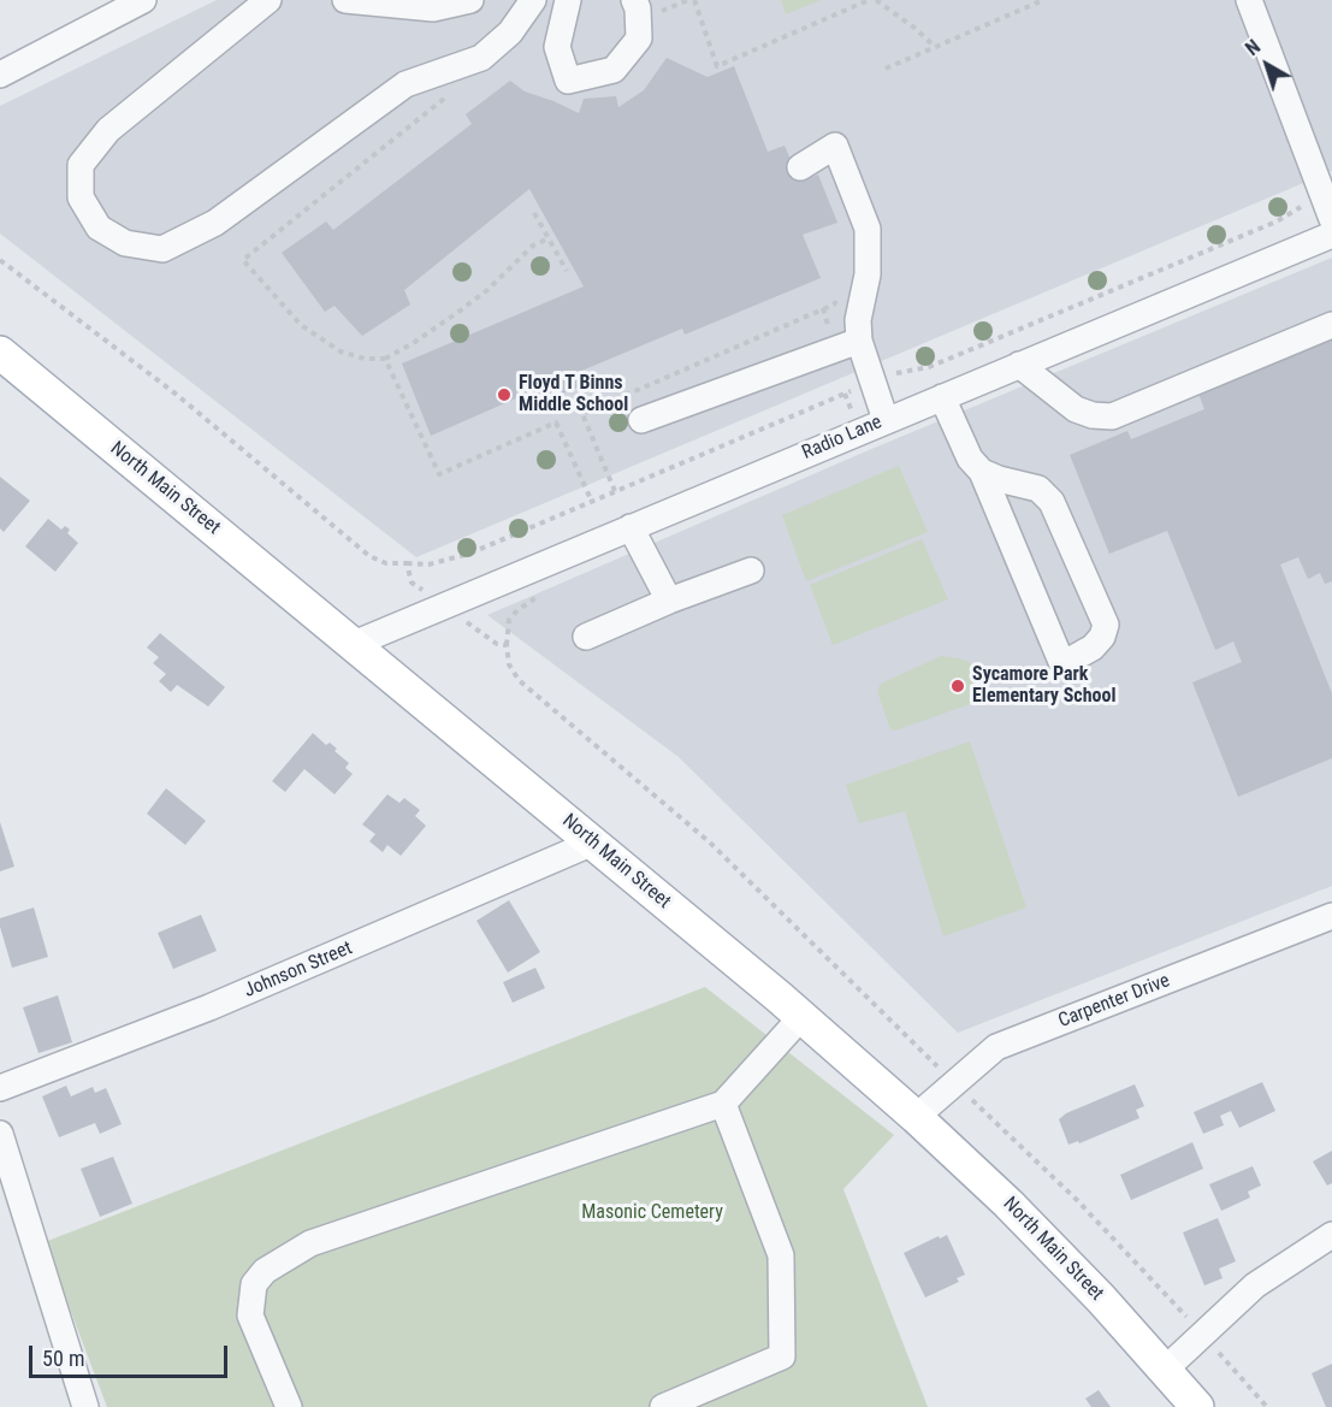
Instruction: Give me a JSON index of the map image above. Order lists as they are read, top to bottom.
{
  "streets": {
    "main road": ["North Main Street"],
    "street": ["Radio Lane", "Johnson Street", "Carpenter Drive"]
  },
  "crossings": [
    ["Radio Lane", "North Main Street"],
    ["North Main Street", "Johnson Street"],
    ["North Main Street", "Carpenter Drive"]
  ],
  "parks": ["Masonic Cemetery"],
  "places": ["Floyd T Binns Middle School", "Sycamore Park Elementary School"],
  "scale_bar": "50 m",
  "north": "top left"
}
